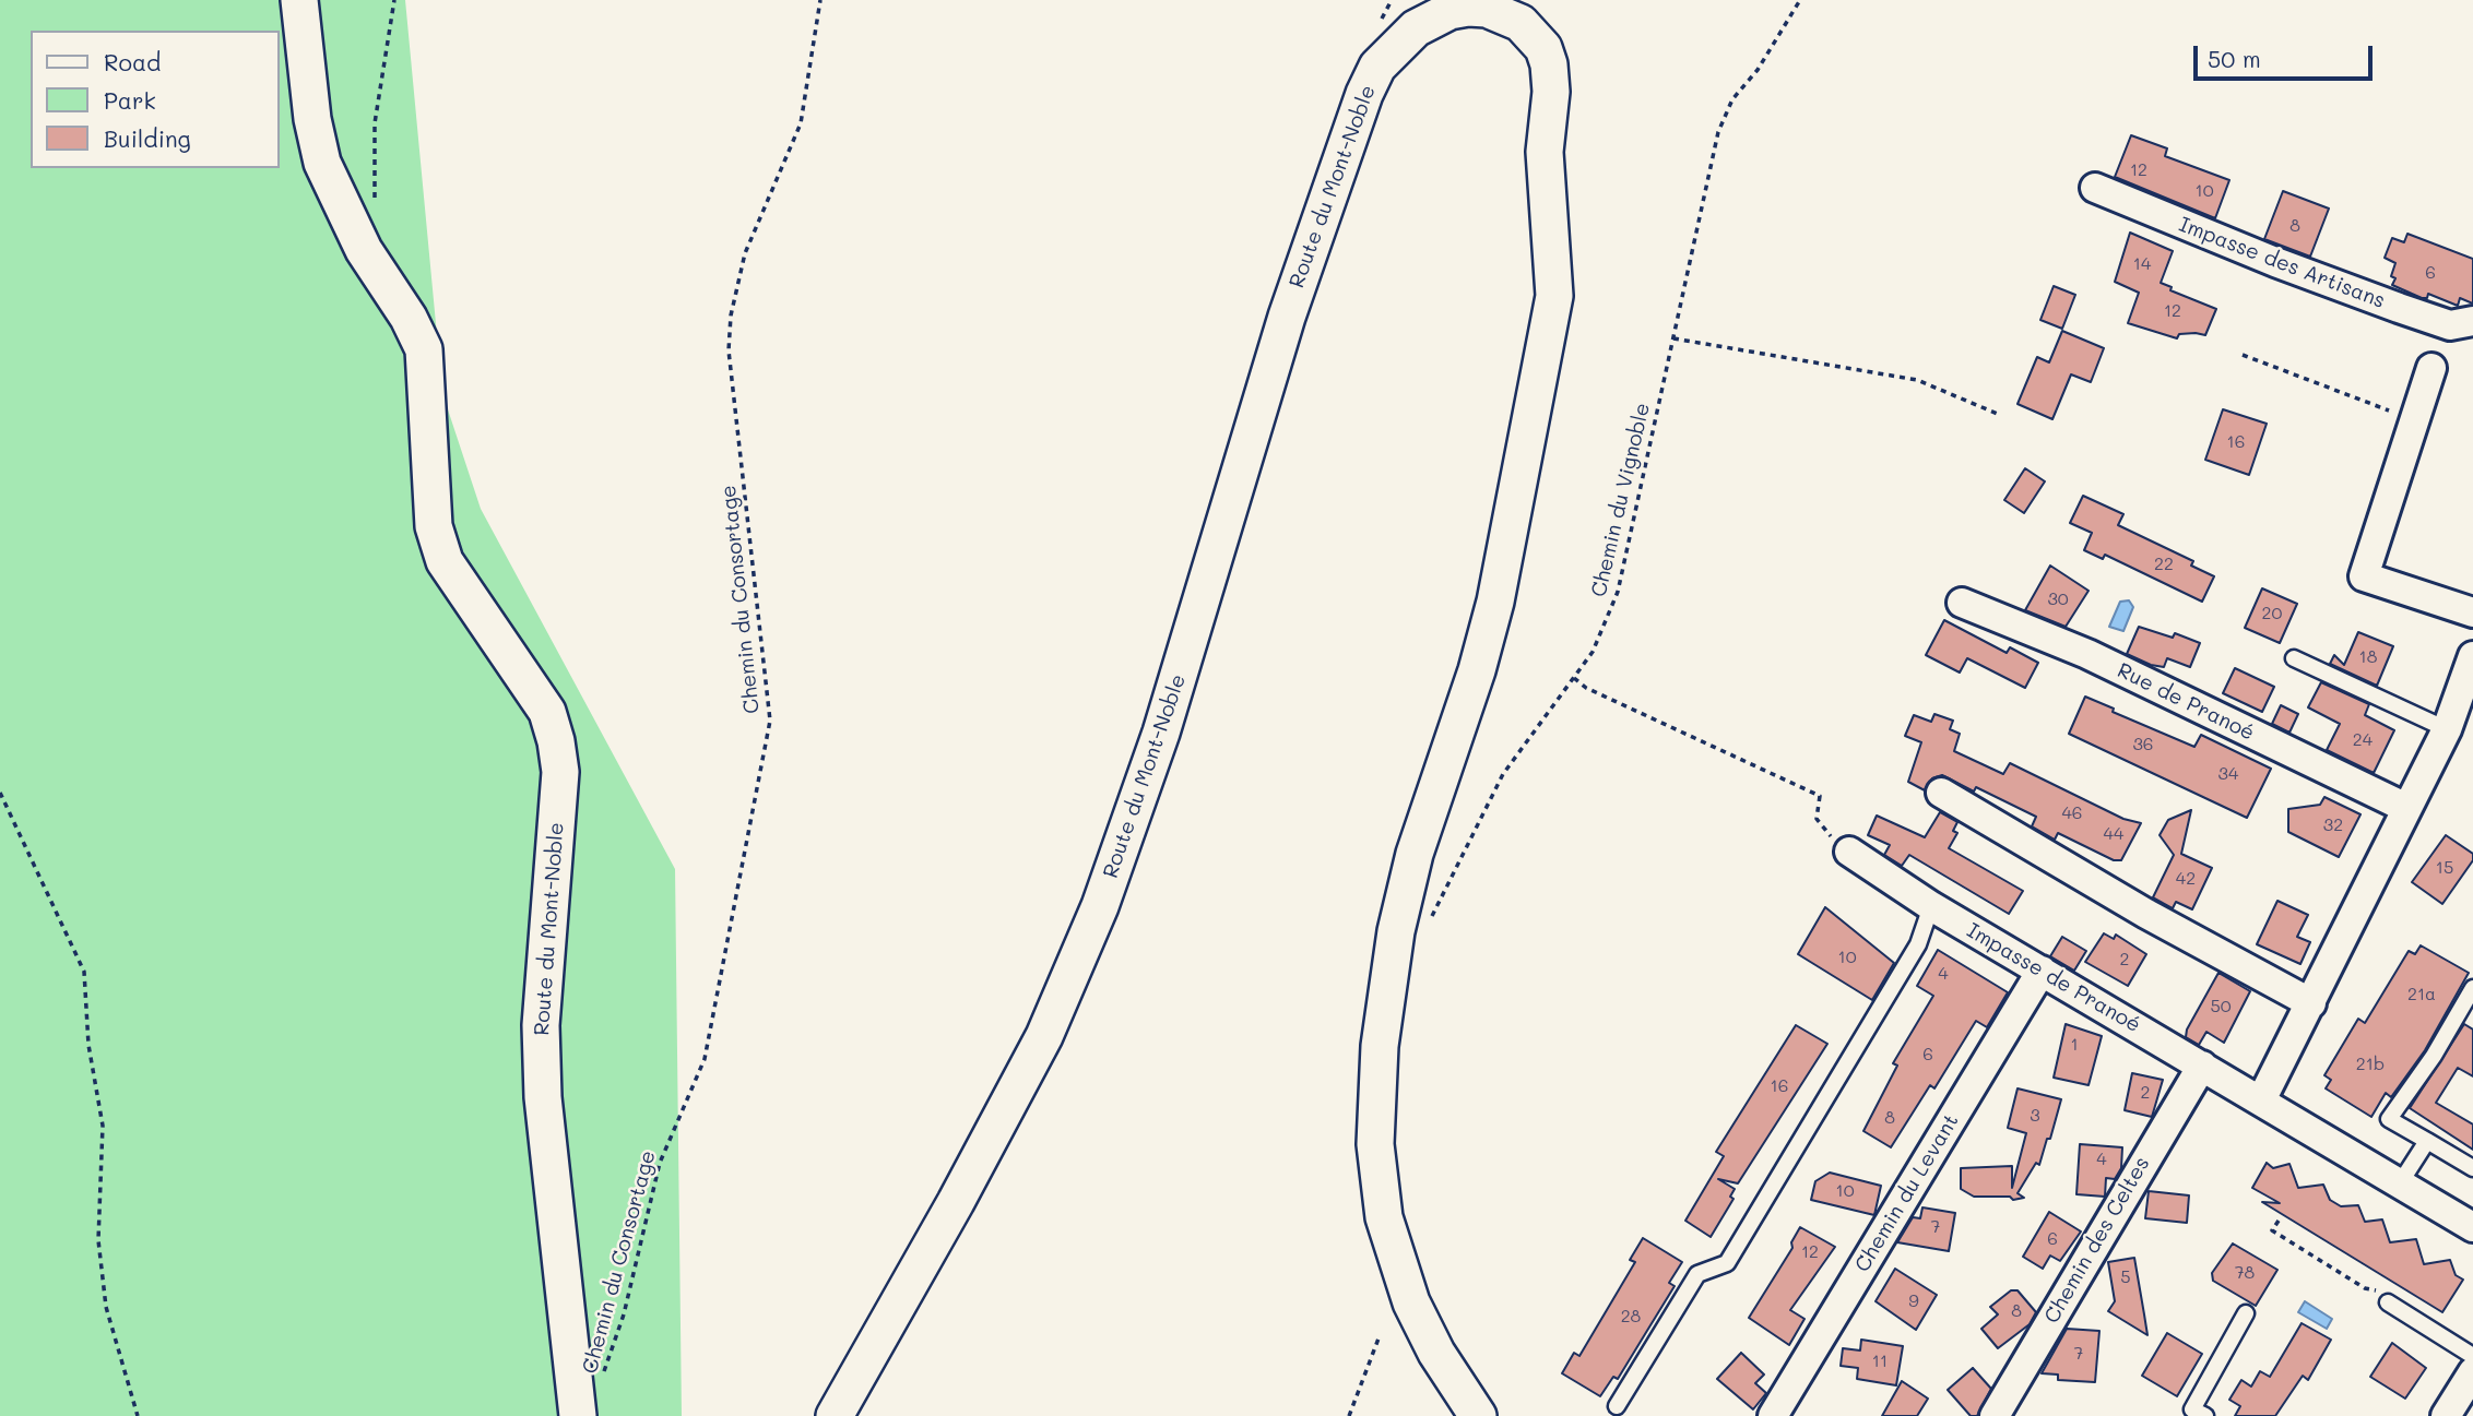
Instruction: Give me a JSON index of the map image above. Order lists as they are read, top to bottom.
{
  "streets": {
    "street": [
      "Route du Mont-Noble",
      "Impasse des Artisans",
      "Rue de Pranoé",
      "Impasse de Pranoé",
      "Chemin du Levant",
      "Chemin des Celtes"
    ],
    "path": ["Chemin du Vignoble", "Chemin du Consortage"]
  },
  "crossings": [
    ["Impasse de Pranoé", "Chemin du Levant"],
    ["Impasse de Pranoé", "Chemin des Celtes"]
  ],
  "house_numbers": [
    "12",
    "10",
    "8",
    "14",
    "6",
    "12",
    "16",
    "22",
    "30",
    "20",
    "18",
    "24",
    "36",
    "34",
    "46",
    "32",
    "44",
    "15",
    "42",
    "10",
    "2",
    "4",
    "21a",
    "50",
    "1",
    "6",
    "21b",
    "16",
    "2",
    "3",
    "8",
    "4",
    "10",
    "7",
    "6",
    "12",
    "78",
    "5",
    "9",
    "8",
    "28",
    "7",
    "11"
  ],
  "legend": ["Road", "Park", "Building"],
  "scale_bar": "50 m"
}
